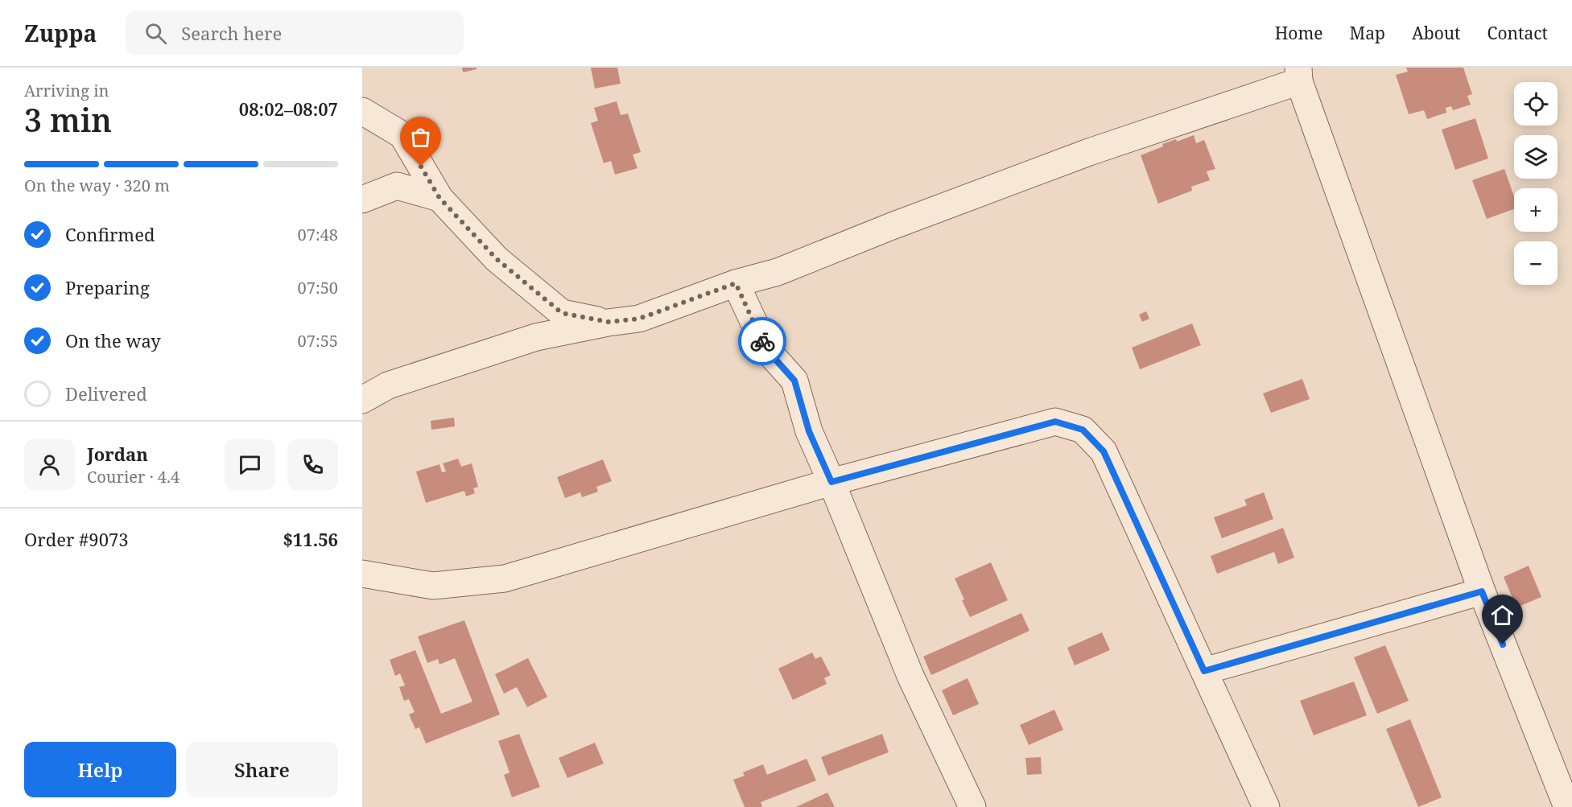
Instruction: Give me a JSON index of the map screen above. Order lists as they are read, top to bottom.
{
  "page": {
    "header": "Zuppa",
    "search": "Search here",
    "nav": [
      "Home",
      "Map",
      "About",
      "Contact"
    ],
    "heading": ["3 min", "Arriving in", "08:02–08:07"],
    "panel": [
      "Jordan",
      "Courier · 4.4",
      "Order #9073",
      "$11.56"
    ],
    "map_buttons": ["+", "−"],
    "bar": "On the way · 320 m",
    "list": [
      ["Confirmed", "07:48"],
      ["Preparing", "07:50"],
      ["On the way", "07:55"],
      "Delivered"
    ],
    "buttons": ["Help", "Share"]
  }
}
